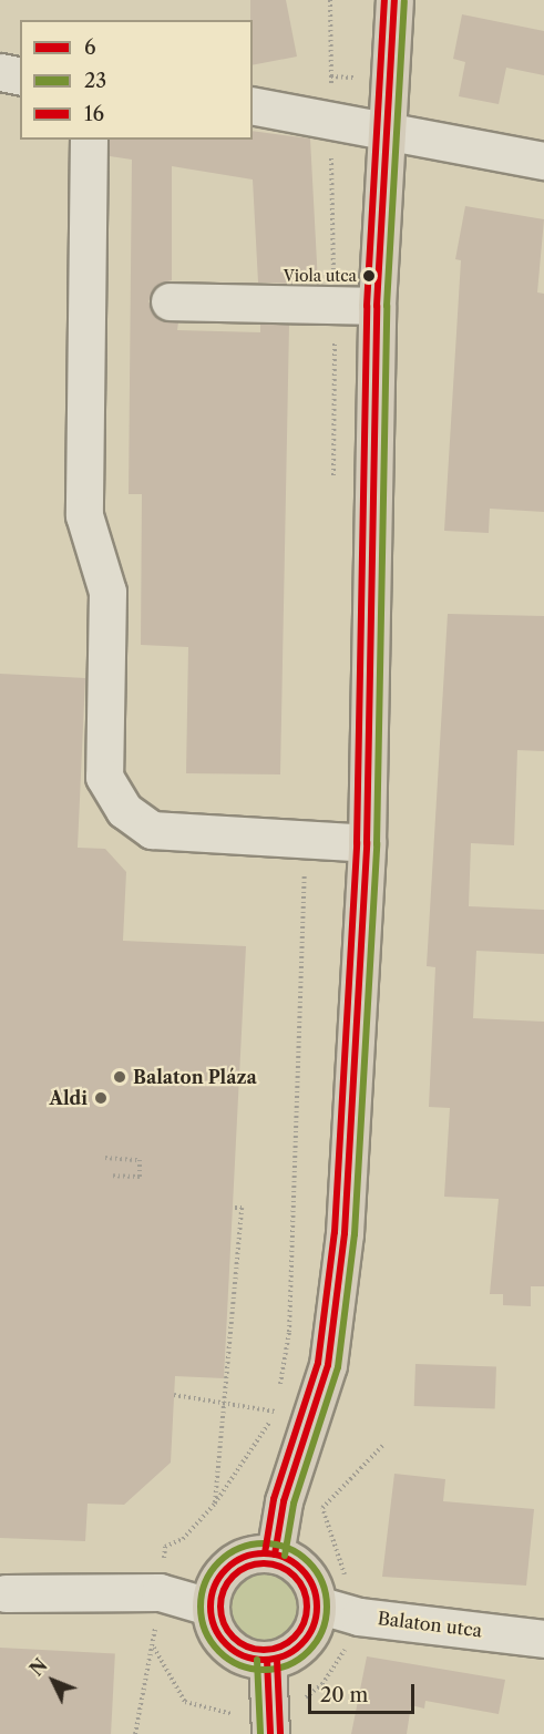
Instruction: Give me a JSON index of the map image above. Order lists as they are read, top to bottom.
{
  "streets": {
    "street": ["Balaton utca"]
  },
  "places": ["Viola utca", "Balaton Pláza", "Aldi"],
  "lines": ["transit line 6", "transit line 16", "transit line 23"],
  "legend": ["6", "23", "16"],
  "scale_bar": "20 m",
  "north": "top left"
}
